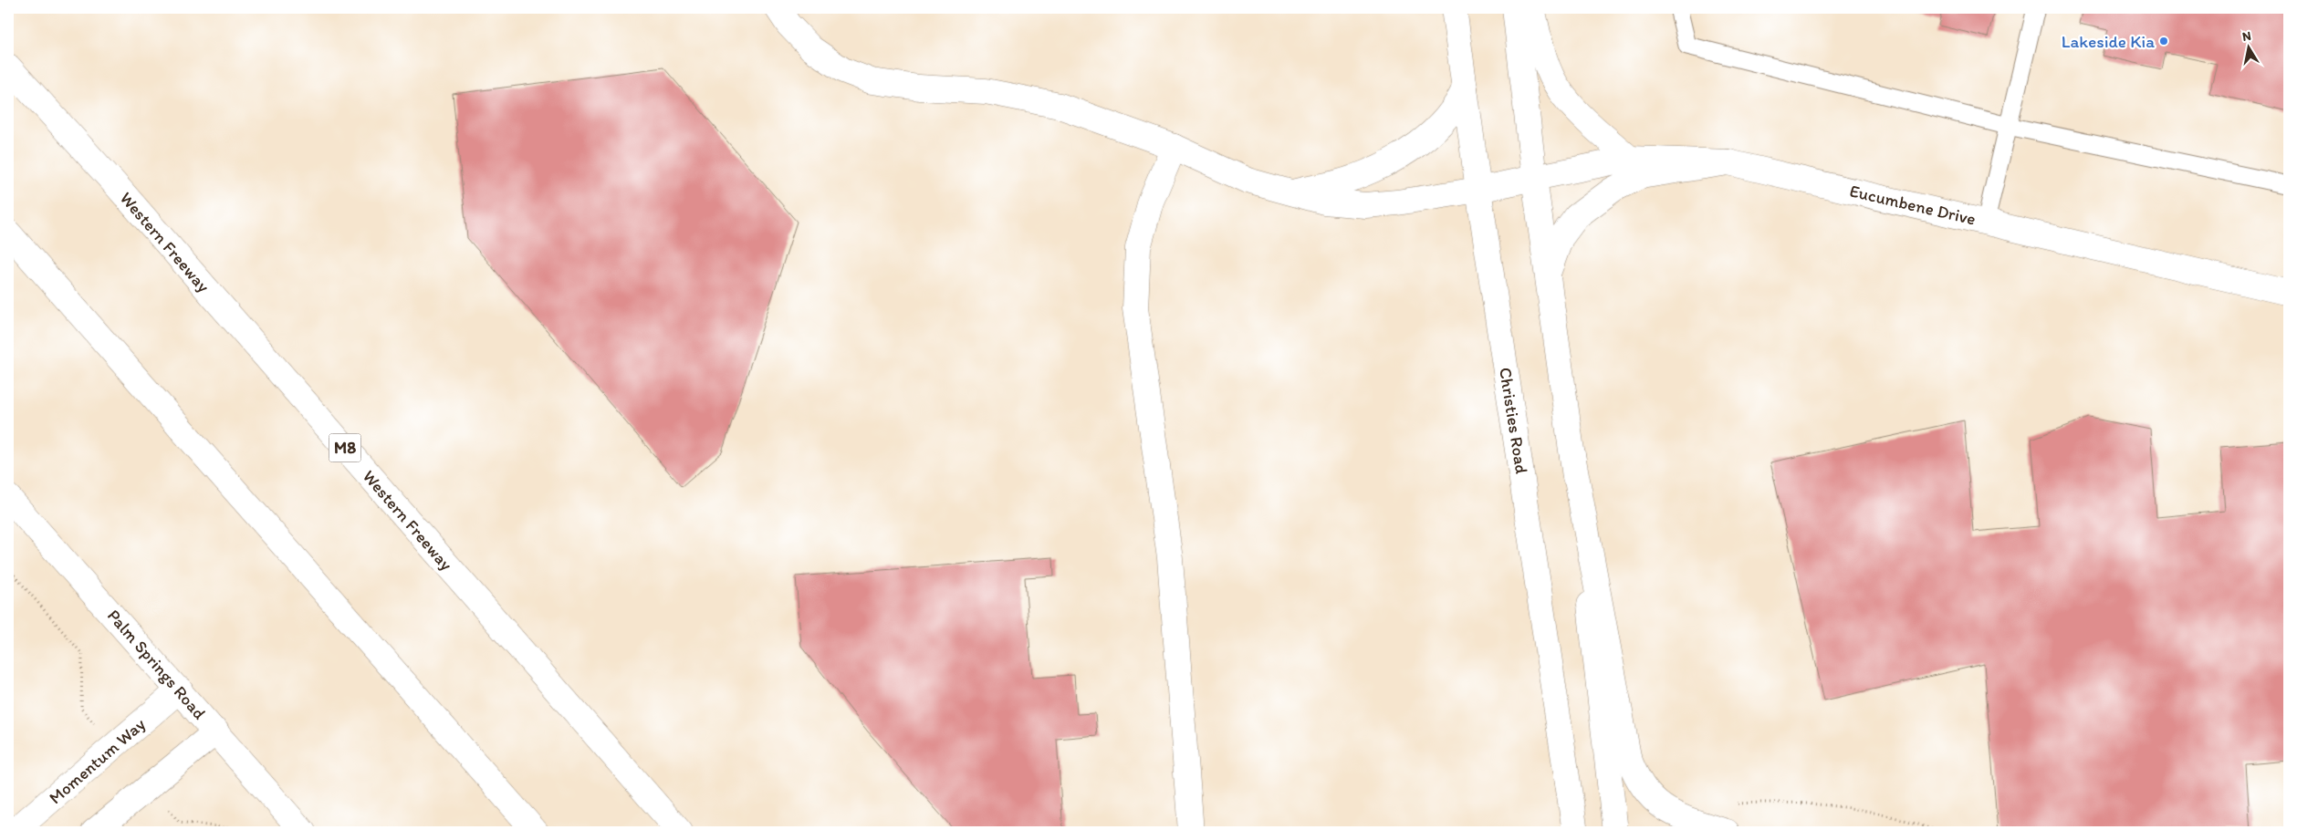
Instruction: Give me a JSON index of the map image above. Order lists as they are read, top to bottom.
{
  "streets": {
    "main road": [
      "Eucumbene Drive",
      "Western Freeway",
      "Christies Road",
      "M8",
      "Palm Springs Road",
      "Momentum Way"
    ]
  },
  "crossings": [
    ["Eucumbene Drive", "Christies Road"],
    ["Palm Springs Road", "Momentum Way"]
  ],
  "places": ["Lakeside Kia"],
  "north": "top"
}
